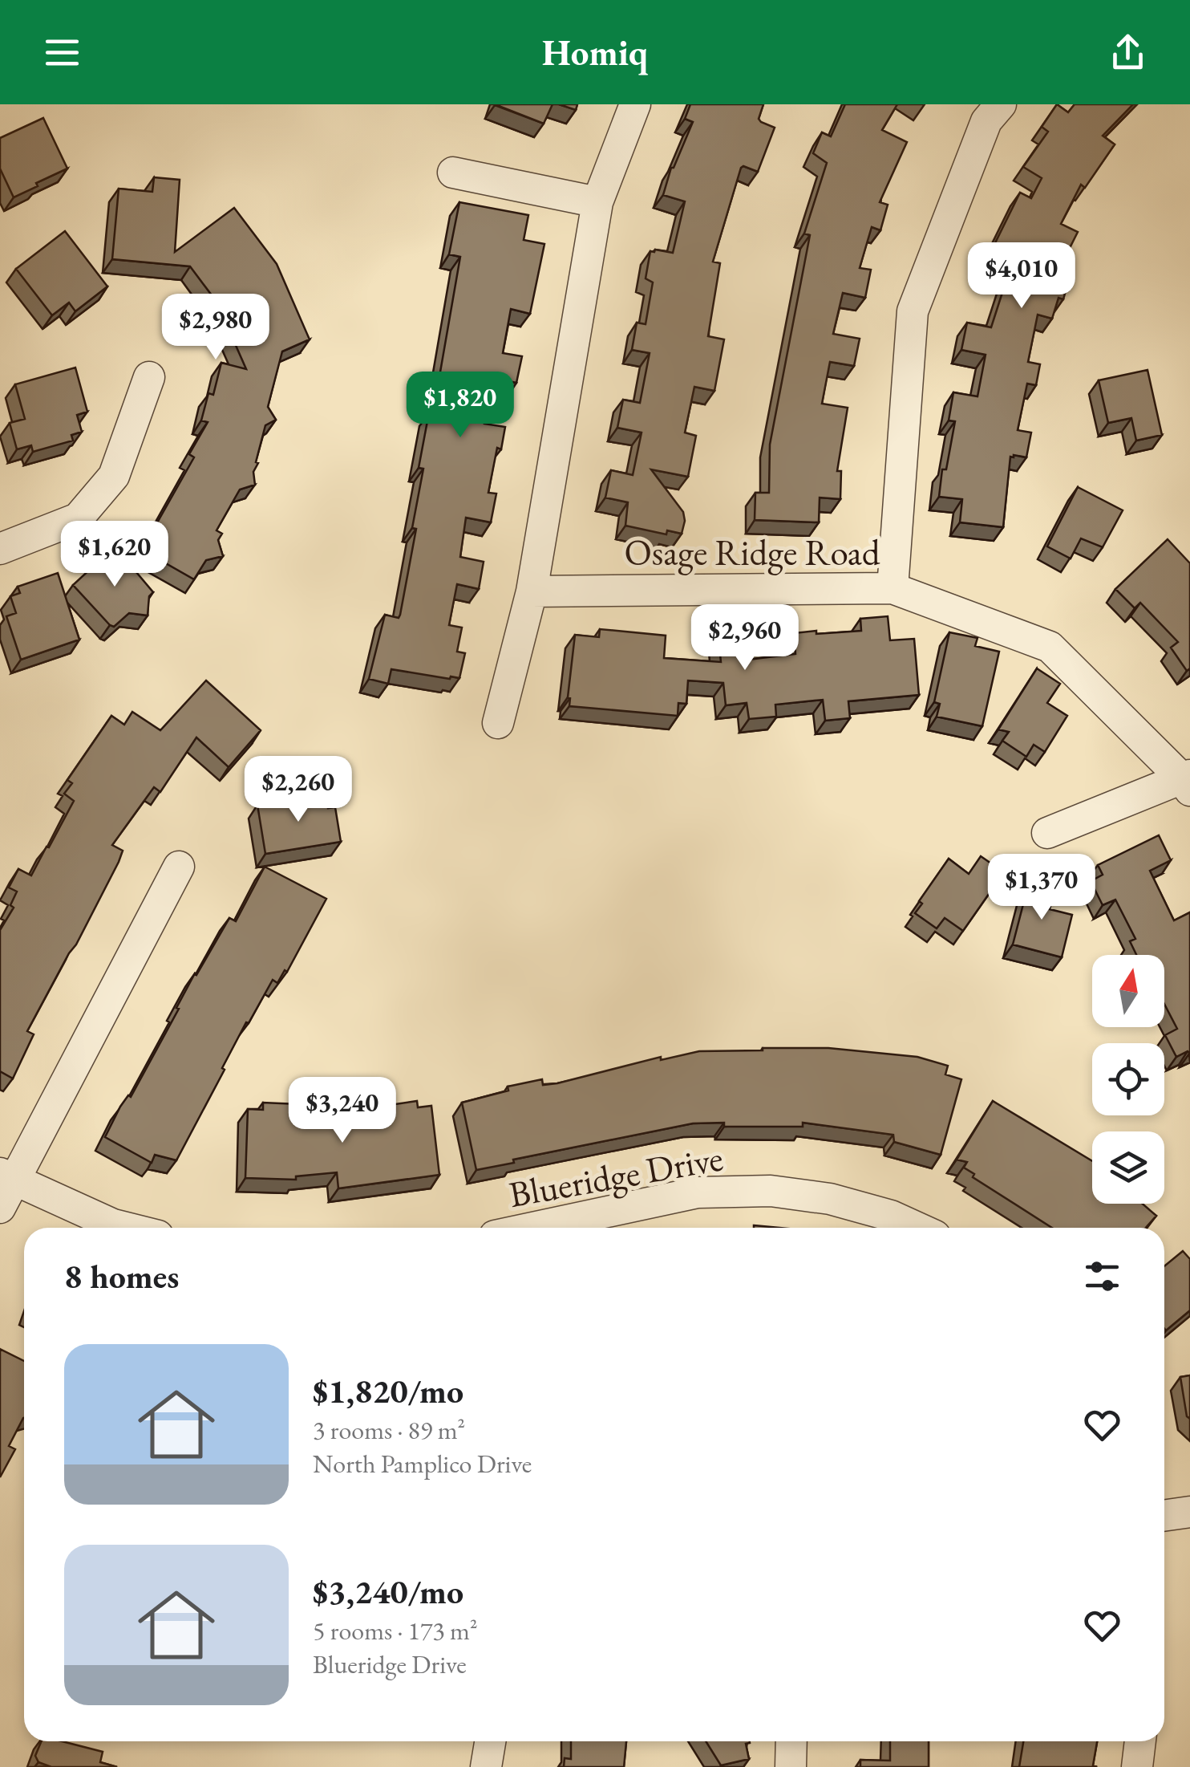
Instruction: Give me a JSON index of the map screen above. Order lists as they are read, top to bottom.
{
  "streets": {
    "street": ["Osage Ridge Road", "Blueridge Drive"]
  },
  "north": "top",
  "page": {
    "header": "Homiq",
    "price": [
      "$4,010",
      "$2,980",
      "$1,820",
      "$1,620",
      "$2,960",
      "$2,260",
      "$1,370",
      "$3,240"
    ],
    "heading": "8 homes",
    "list": [
      {
        "name": "$1,820/mo",
        "note": "3 rooms · 89 m² · North Pamplico Drive"
      },
      {
        "name": "$3,240/mo",
        "note": "5 rooms · 173 m² · Blueridge Drive"
      }
    ]
  }
}
